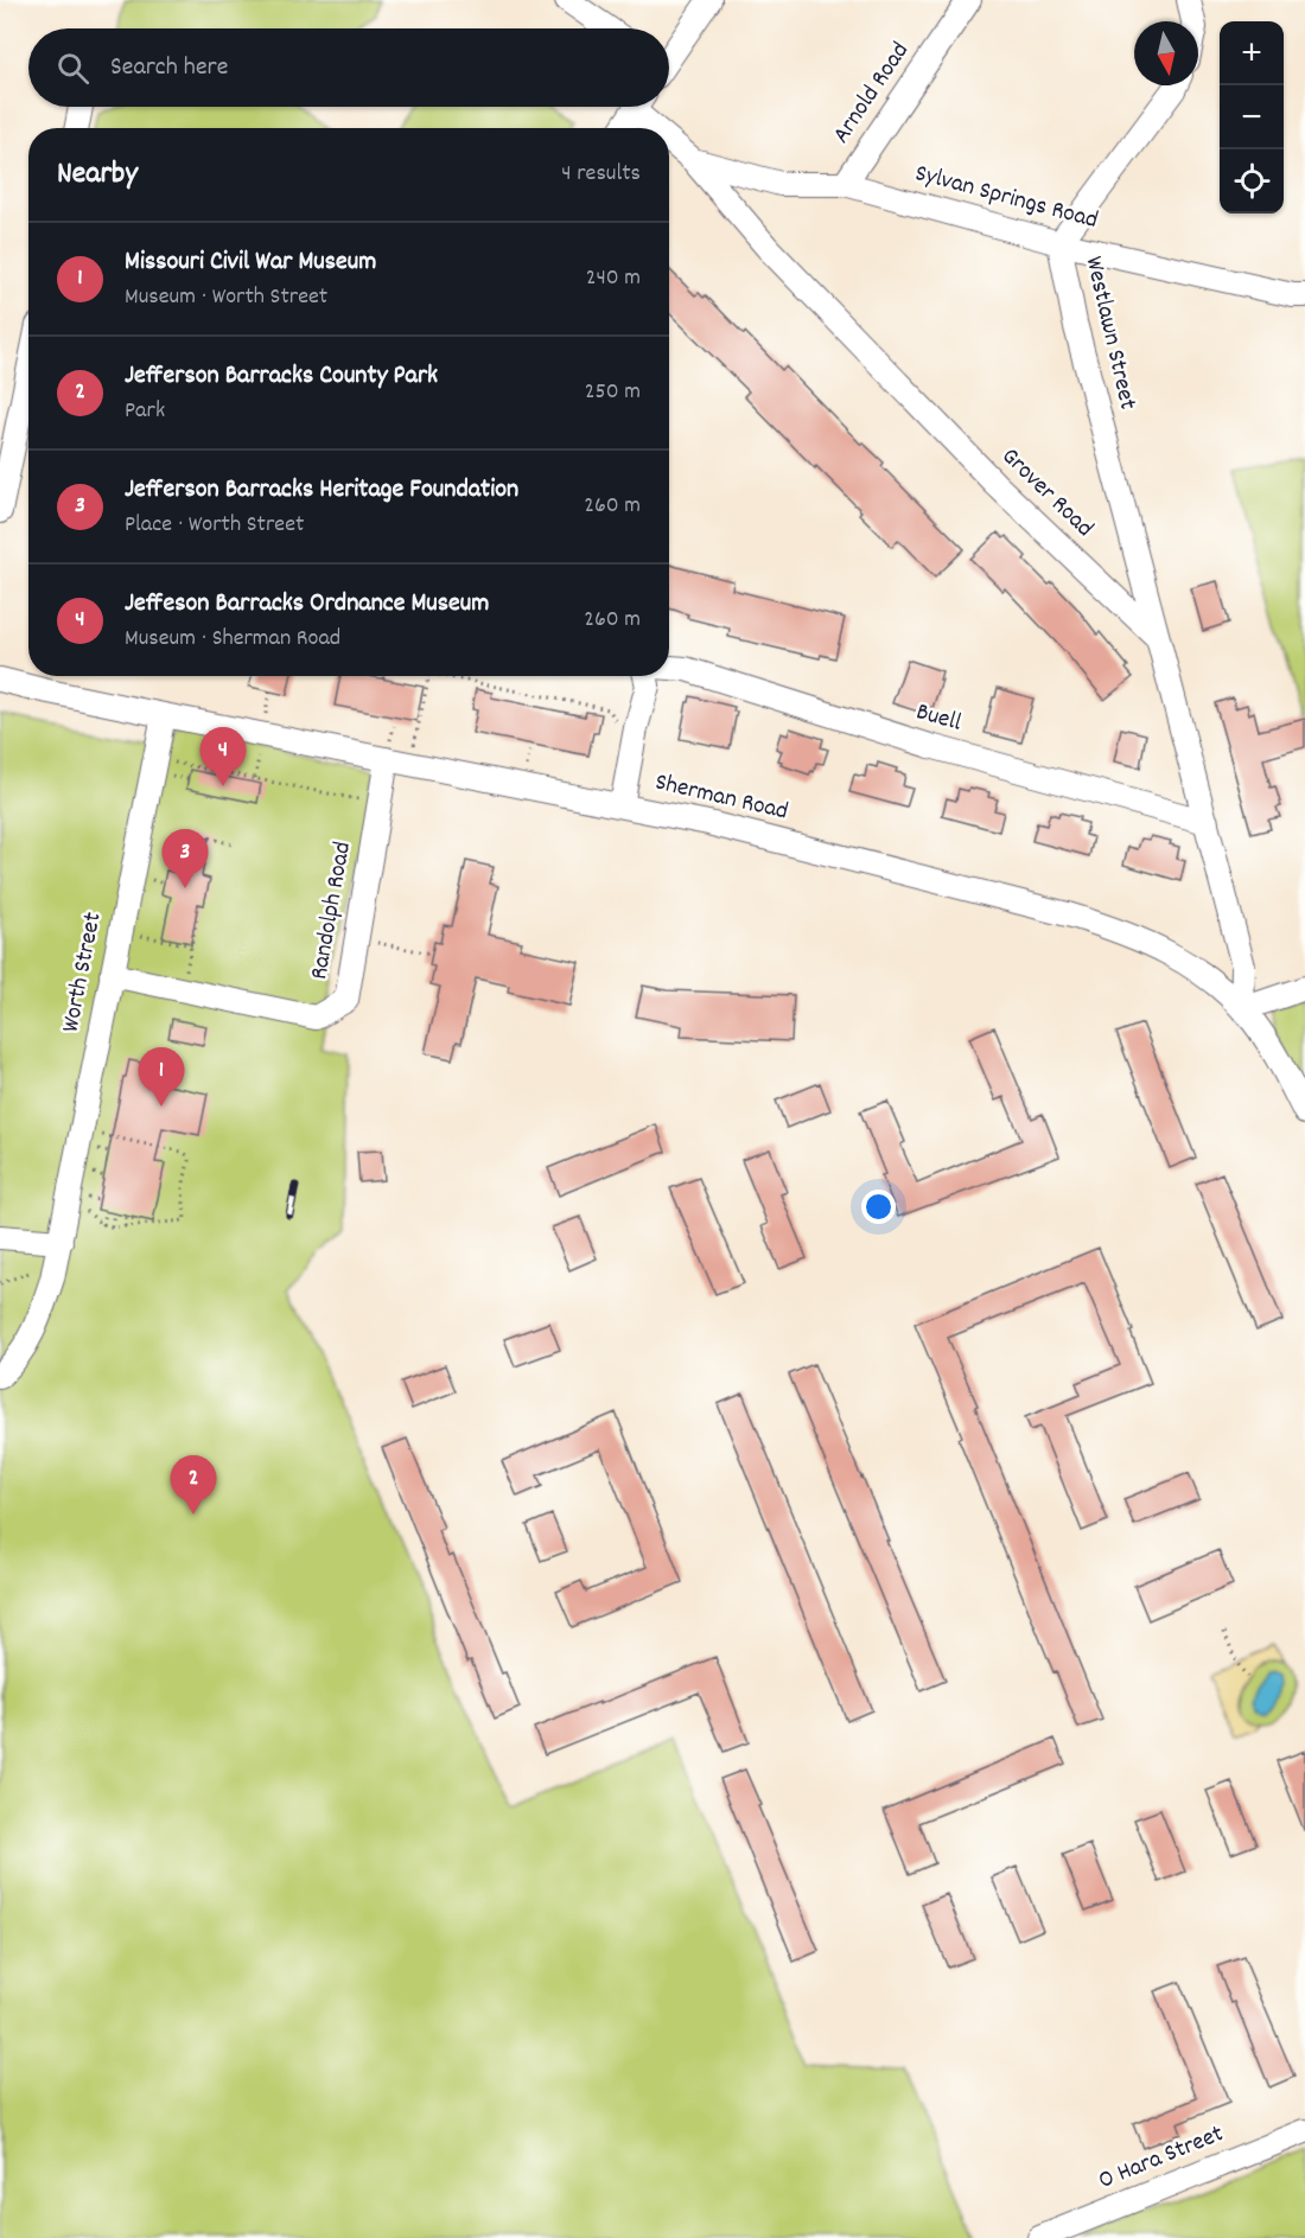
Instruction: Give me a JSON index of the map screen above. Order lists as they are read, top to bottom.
{
  "streets": {
    "street": [
      "Arnold Road",
      "Sylvan Springs Road",
      "Westlawn Street",
      "Grover Road",
      "Buell",
      "Sherman Road",
      "Randolph Road",
      "Worth Street",
      "O Hara Street"
    ]
  },
  "crossings": [
    ["Arnold Road", "Sylvan Springs Road"],
    ["Sylvan Springs Road", "Westlawn Street"],
    ["Sylvan Springs Road", "Grover Road"],
    ["Westlawn Street", "Grover Road"],
    ["Sherman Road", "Randolph Road"],
    ["Sherman Road", "Worth Street"],
    ["Randolph Road", "Worth Street"]
  ],
  "north": "bottom",
  "page": {
    "map_buttons": ["+", "−"],
    "search": "Search here",
    "heading": ["Nearby", "4 results"],
    "list": [
      {
        "mark": "1",
        "name": "Missouri Civil War Museum",
        "note": "Museum · Worth Street",
        "value": "240 m"
      },
      {
        "mark": "2",
        "name": "Jefferson Barracks County Park",
        "note": "Park",
        "value": "250 m"
      },
      {
        "mark": "3",
        "name": "Jefferson Barracks Heritage Foundation",
        "note": "Place · Worth Street",
        "value": "260 m"
      },
      {
        "mark": "4",
        "name": "Jeffeson Barracks Ordnance Museum",
        "note": "Museum · Sherman Road",
        "value": "260 m"
      }
    ],
    "pins": [
      "4",
      "3",
      "1",
      "2"
    ]
  }
}
